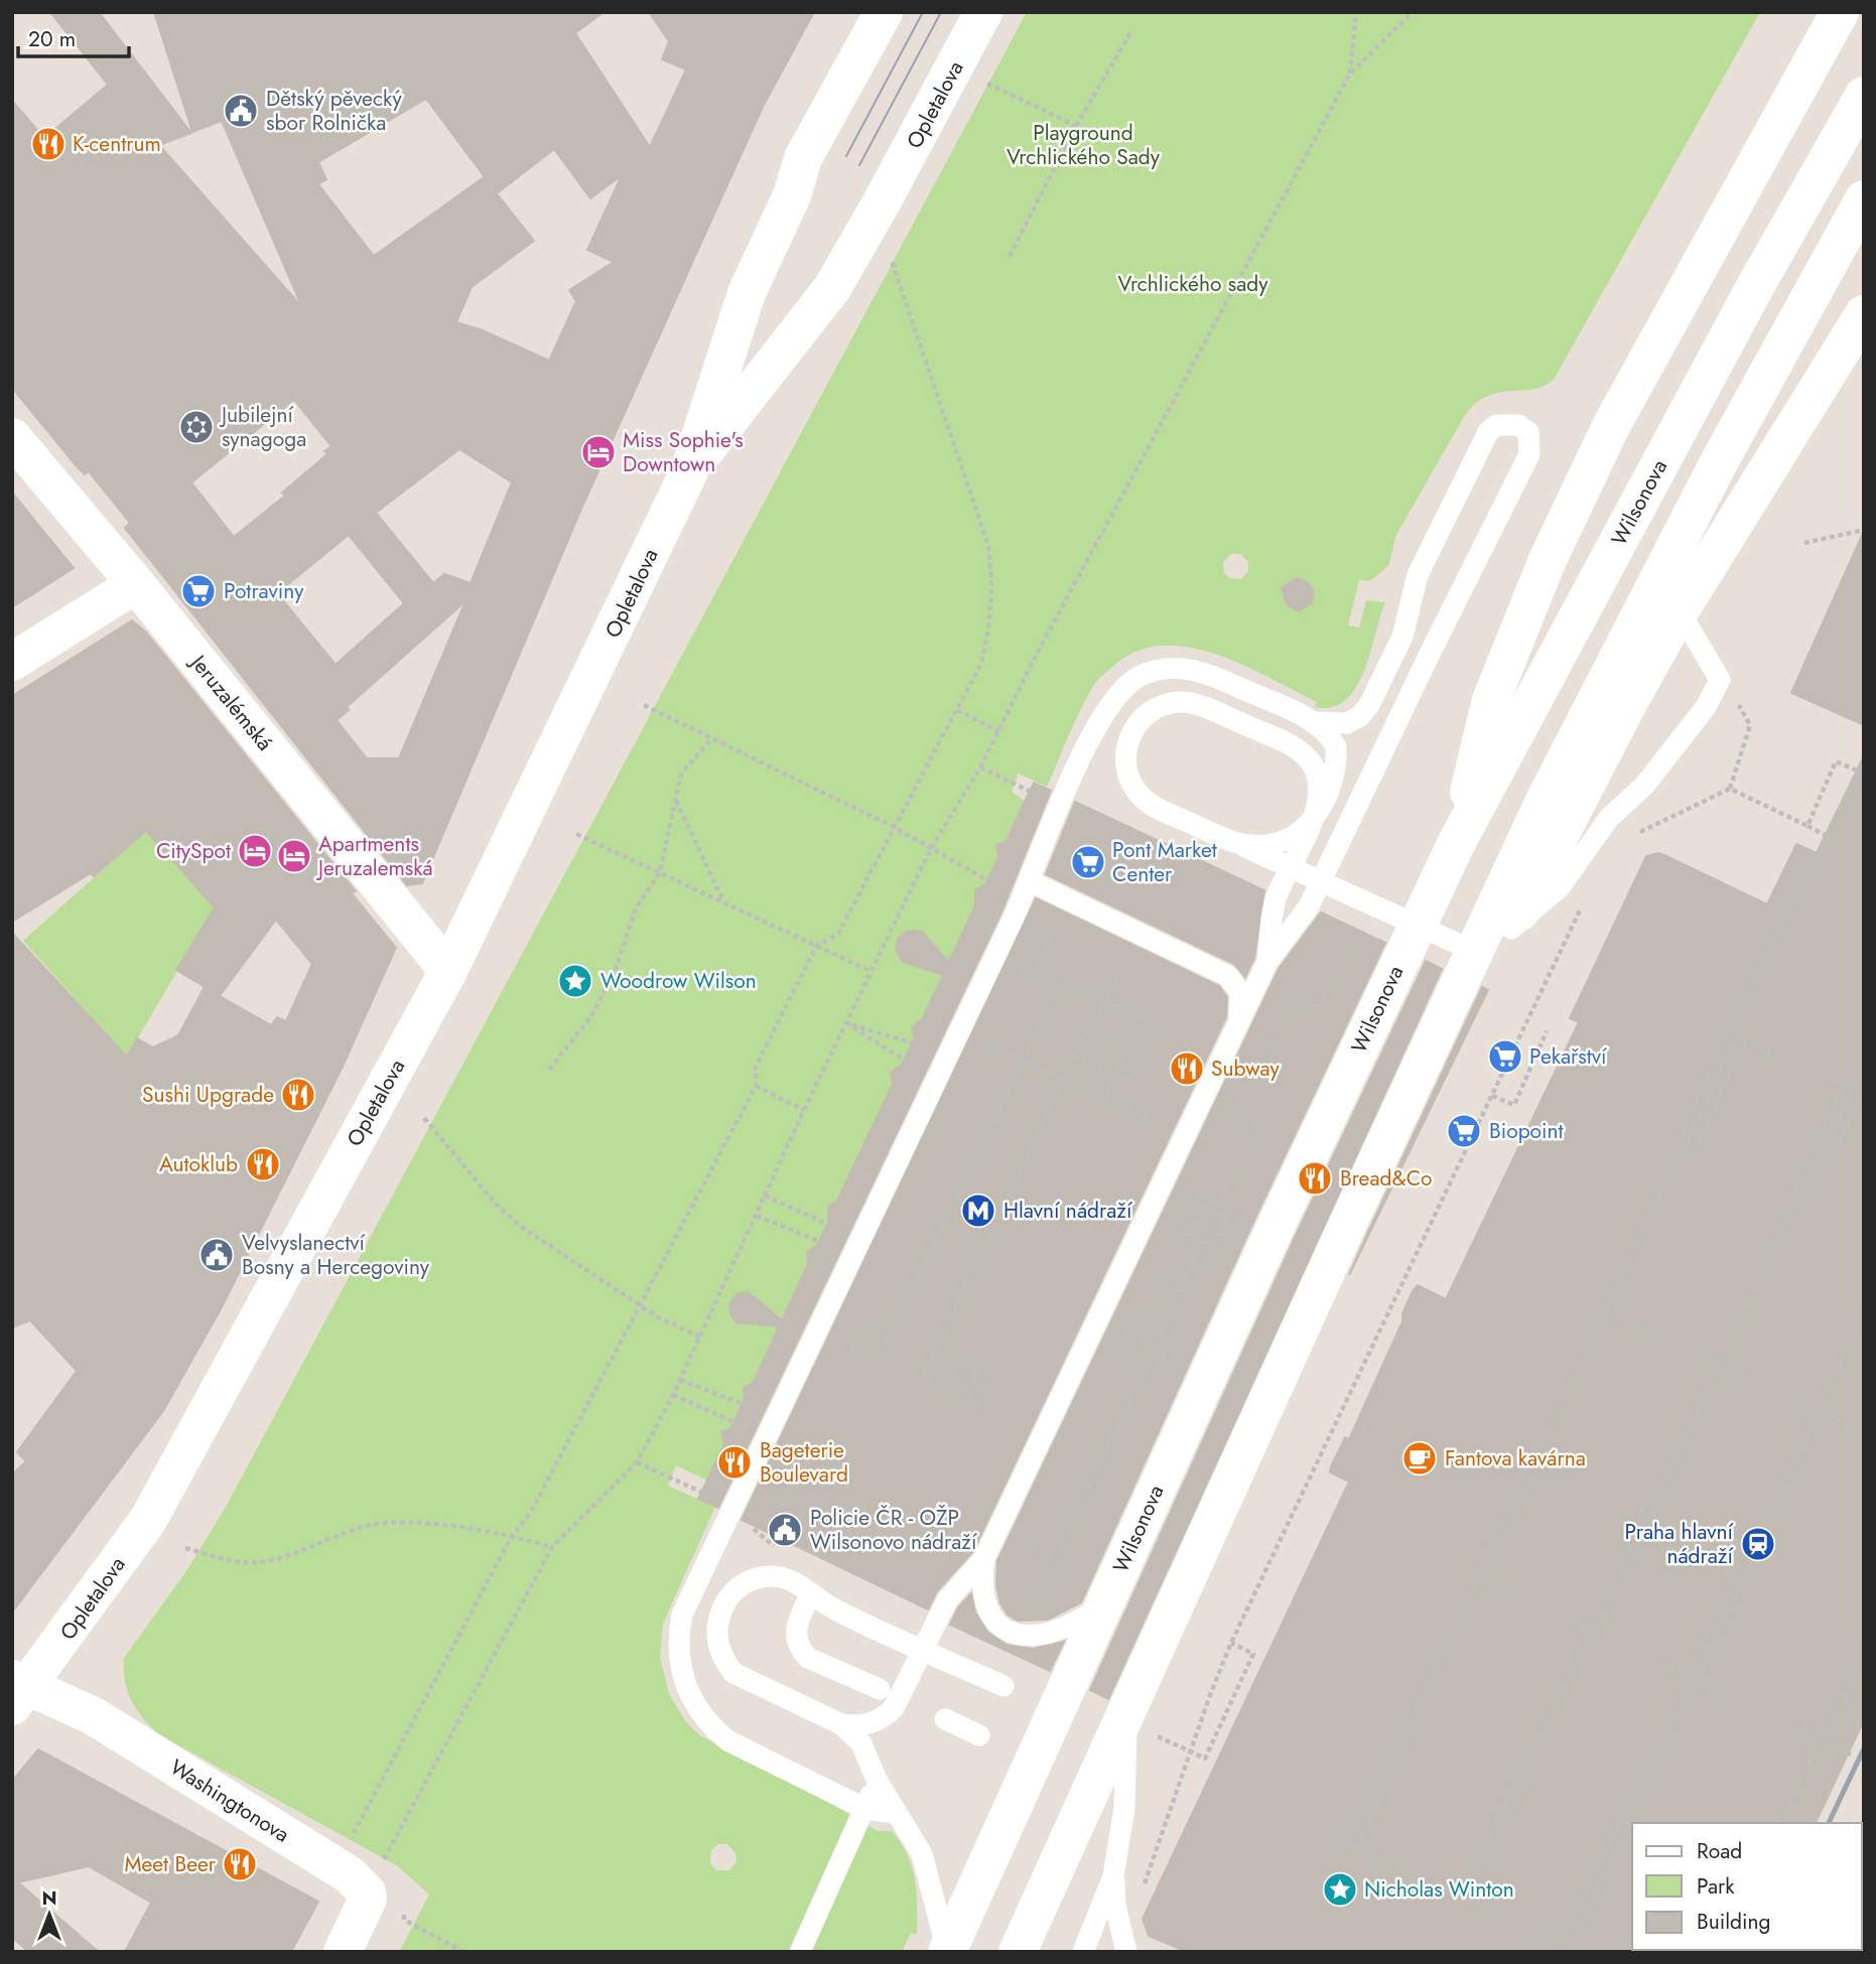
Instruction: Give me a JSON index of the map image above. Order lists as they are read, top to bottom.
{
  "streets": {
    "main road": [
      "Opletalova",
      "Wilsonova",
      "Jeruzalémská",
      "Washingtonova"
    ]
  },
  "crossings": [
    ["Opletalova", "Jeruzalémská"],
    ["Opletalova", "Washingtonova"]
  ],
  "parks": ["Playground Vrchlického Sady", "Vrchlického sady"],
  "places": {
    "public building": ["Dětský pěvecký sbor Rolnička", "Velvyslanectví Bosny a Hercegoviny", "Policie ČR - OŽP Wilsonovo nádraží"],
    "restaurant": [
      "K-centrum",
      "Subway",
      "Sushi Upgrade",
      "Autoklub",
      "Bread&Co",
      "Bageterie Boulevard",
      "Meet Beer"
    ],
    "synagogue": ["Jubilejní synagoga"],
    "hotel": ["Miss Sophie's Downtown", "CitySpot", "Apartments Jeruzalemská"],
    "supermarket": [
      "Potraviny",
      "Pont Market Center",
      "Pekařství",
      "Biopoint"
    ],
    "place": ["Woodrow Wilson", "Nicholas Winton"],
    "metro station": ["Hlavní nádraží"],
    "cafe": ["Fantova kavárna"],
    "station": ["Praha hlavní nádraží"]
  },
  "legend": ["Road", "Park", "Building"],
  "scale_bar": "20 m",
  "north": "top"
}
